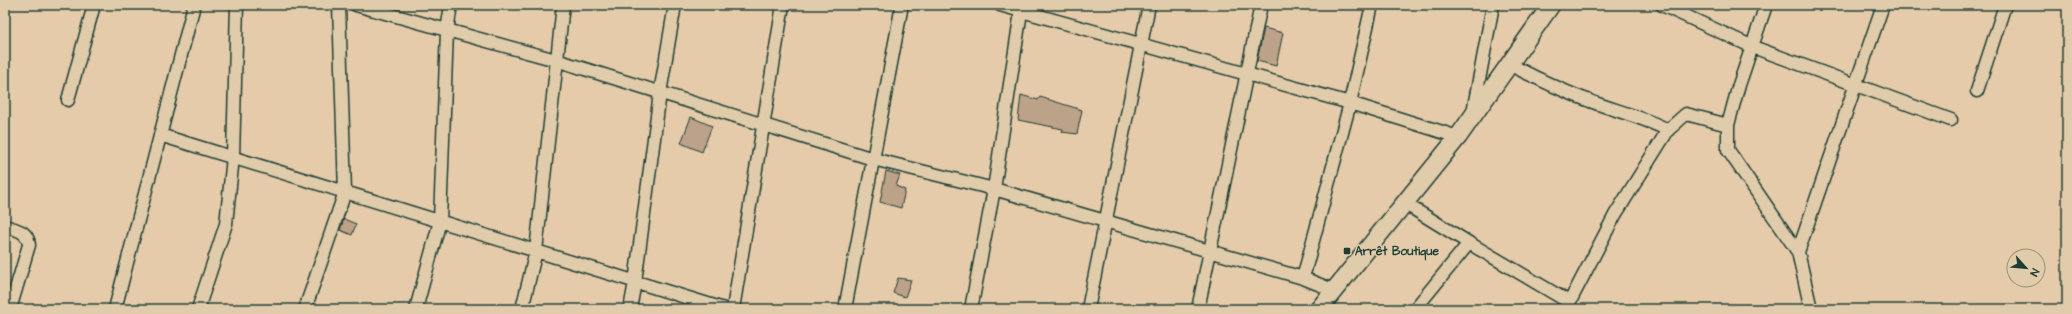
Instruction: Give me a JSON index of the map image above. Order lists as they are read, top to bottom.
{
  "places": {
    "transit": ["Arrêt Boutique"]
  },
  "north": "bottom right"
}
